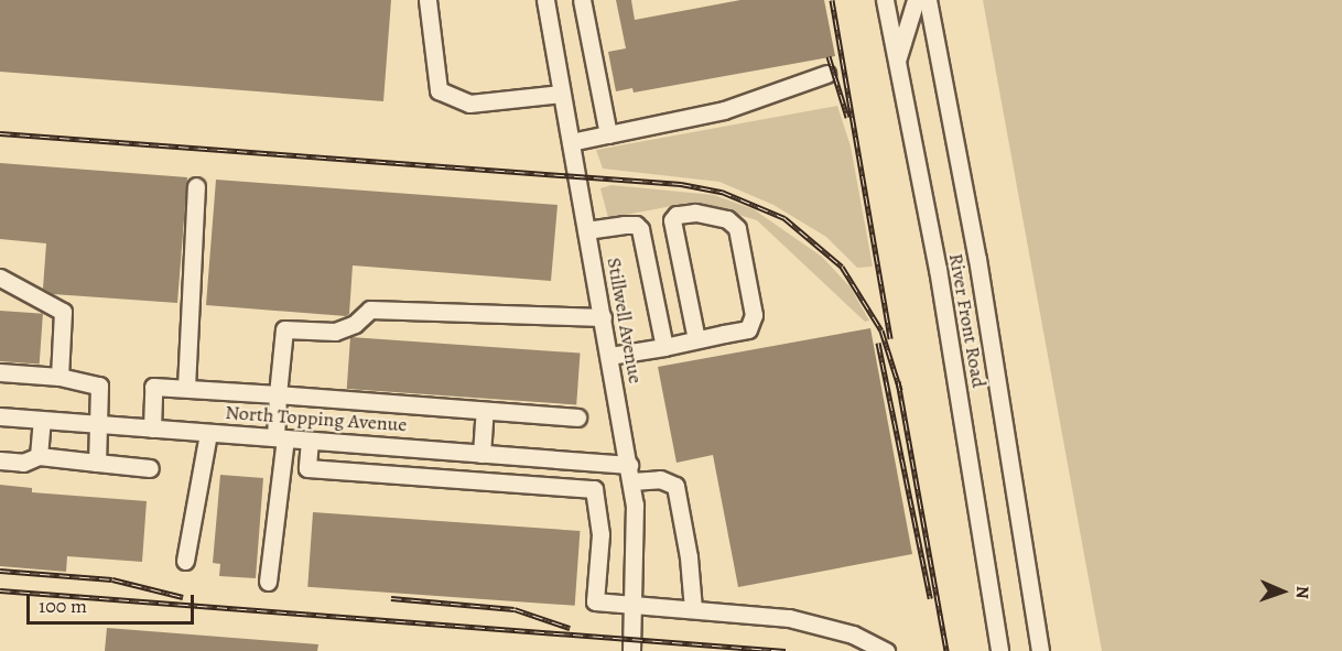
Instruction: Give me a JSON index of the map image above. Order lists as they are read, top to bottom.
{
  "streets": {
    "street": ["Stillwell Avenue", "River Front Road", "North Topping Avenue"]
  },
  "crossings": [
    ["Stillwell Avenue", "North Topping Avenue"]
  ],
  "scale_bar": "100 m",
  "north": "right"
}
